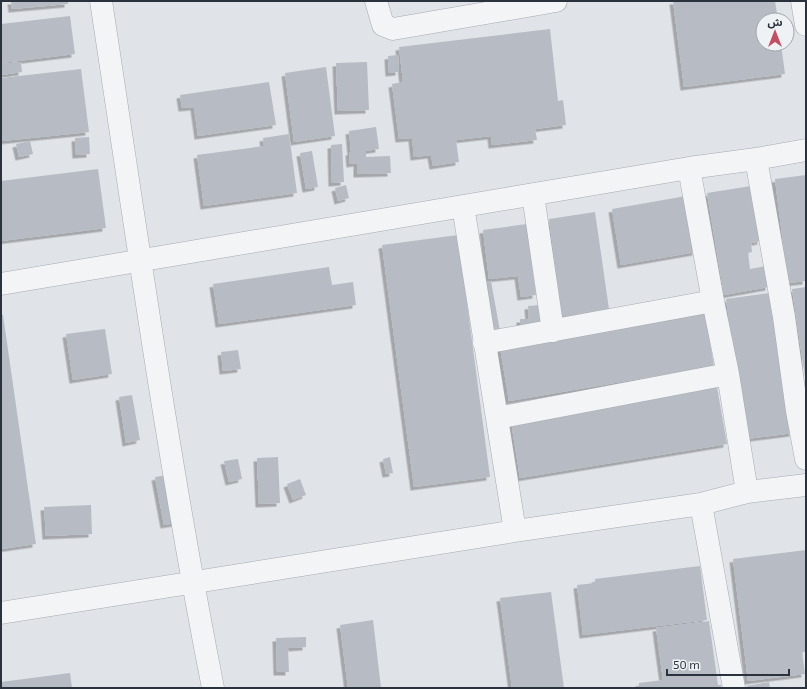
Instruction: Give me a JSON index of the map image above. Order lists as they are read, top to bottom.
{
  "scale_bar": "50 m",
  "north": "top"
}
